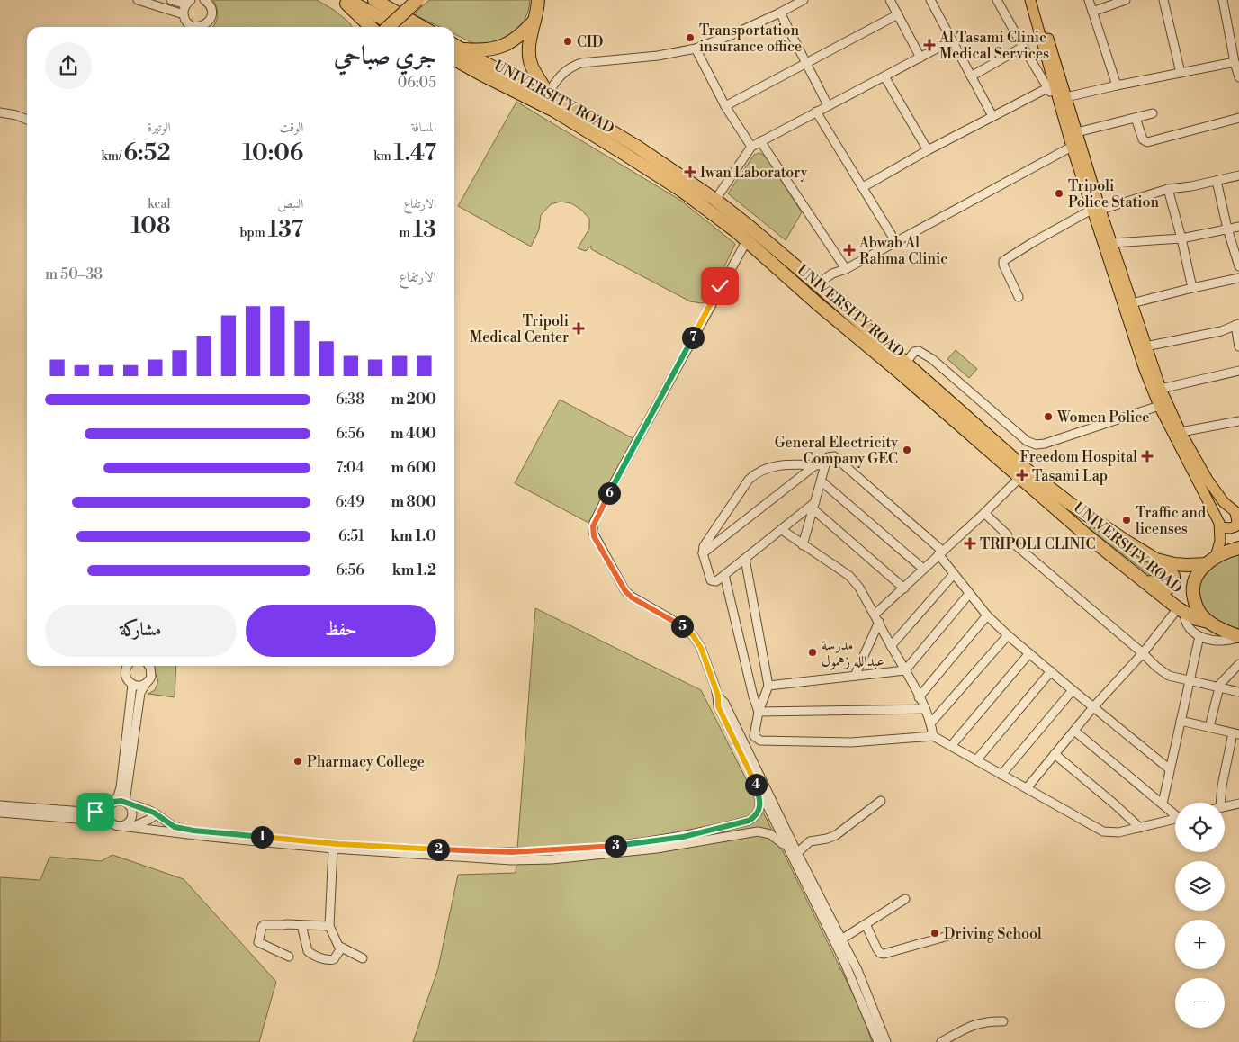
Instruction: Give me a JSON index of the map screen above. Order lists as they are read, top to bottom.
{
  "streets": {
    "highway": ["UNIVERSITY ROAD"]
  },
  "places": {
    "other": [
      "Transportation insurance office",
      "CID",
      "Tripoli Police Station",
      "Women Police",
      "General Electricity Company GEC",
      "Traffic and licenses",
      "مدرسة عبدالله زهمول",
      "Pharmacy College",
      "Driving School"
    ],
    "health": [
      "Al Tasami Clinic Medical Services",
      "Iwan Laboratory",
      "Abwab Al Rahma Clinic",
      "Tripoli Medical Center",
      "Freedom Hospital",
      "Tasami Lap",
      "TRIPOLI CLINIC"
    ]
  },
  "page": {
    "heading": ["جري صباحي", "06:05"],
    "stats": [
      ["المسافة", "1.47 km"],
      ["الوقت", "10:06"],
      ["الوتيرة", "6:52 /km"],
      ["الارتفاع", "13 m"],
      ["النبض", "137 bpm"],
      ["kcal", "108"]
    ],
    "chart": ["الارتفاع", "38–50 m"],
    "pins": [
      "7",
      "6",
      "5",
      "4",
      "1",
      "3",
      "2"
    ],
    "list": [
      {
        "name": "200 m",
        "note": "6:38"
      },
      {
        "name": "400 m",
        "note": "6:56"
      },
      {
        "name": "600 m",
        "note": "7:04"
      },
      {
        "name": "800 m",
        "note": "6:49"
      },
      {
        "name": "1.0 km",
        "note": "6:51"
      },
      {
        "name": "1.2 km",
        "note": "6:56"
      }
    ],
    "buttons": ["حفظ", "مشاركة"],
    "map_buttons": ["+", "−"]
  }
}
